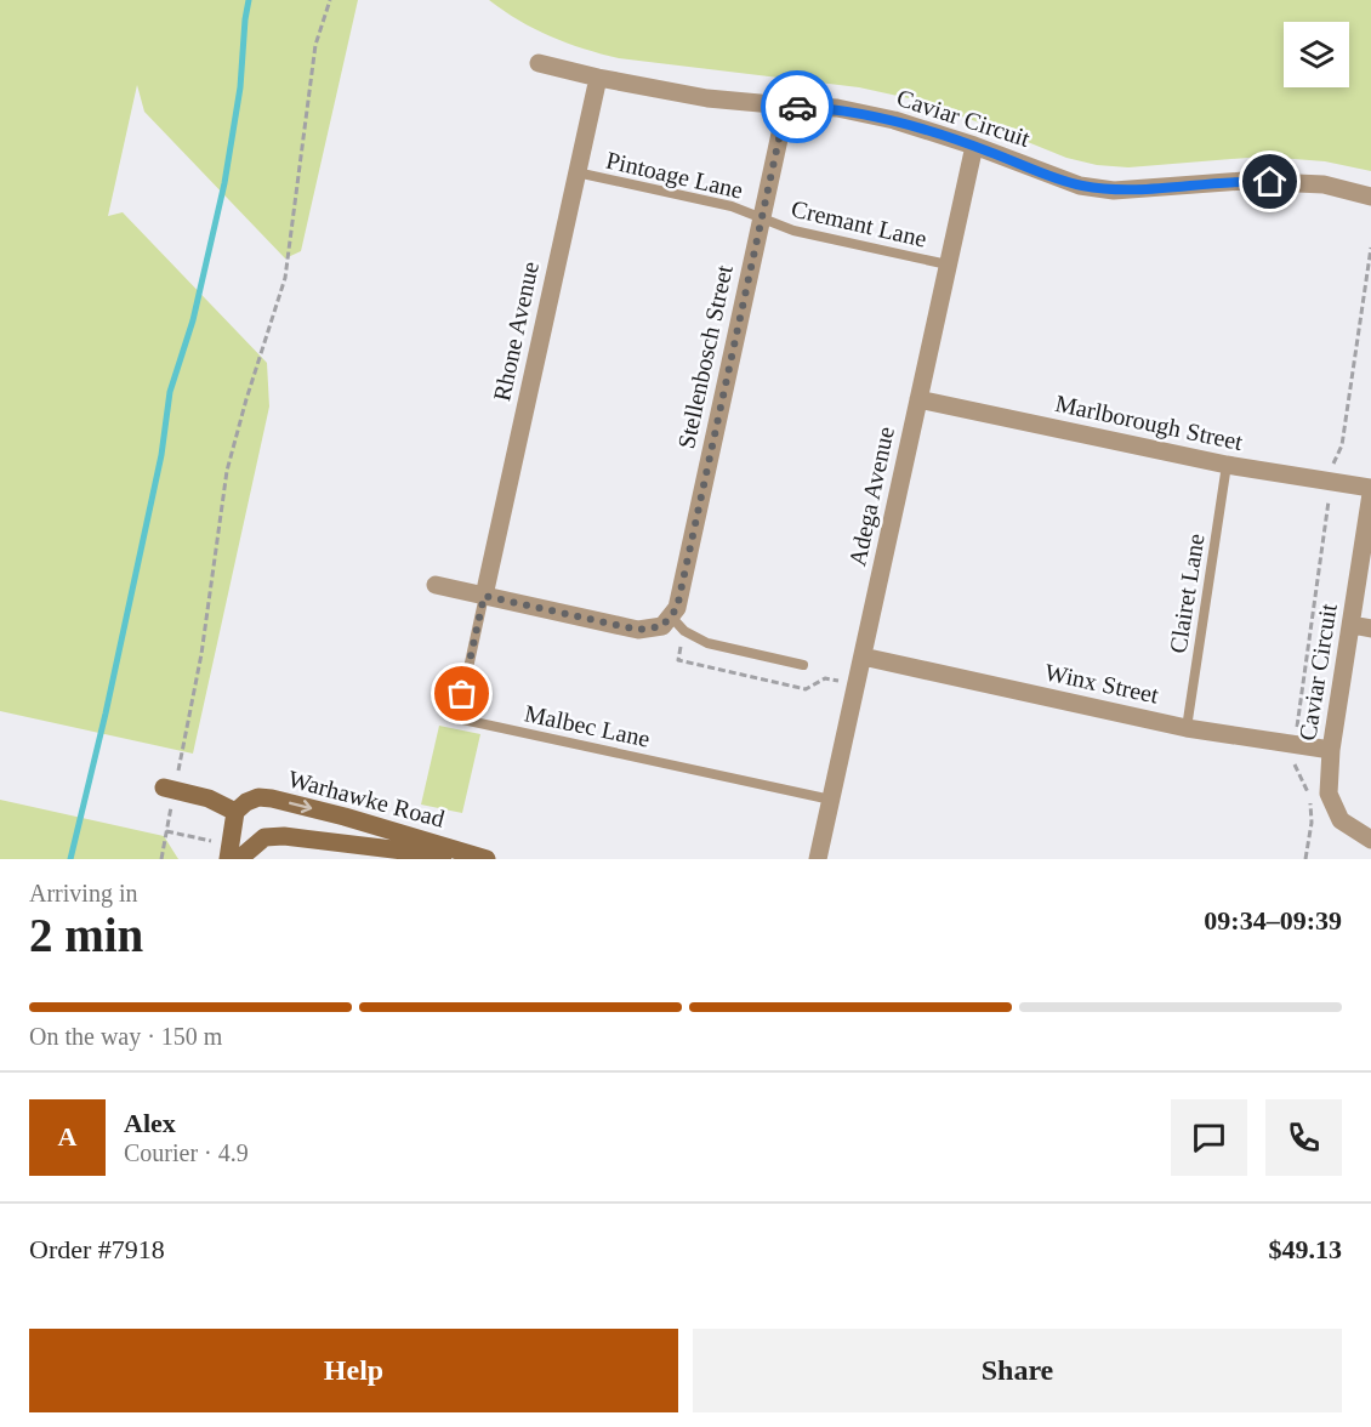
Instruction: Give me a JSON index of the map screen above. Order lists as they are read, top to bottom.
{
  "streets": {
    "street": [
      "Caviar Circuit",
      "Rhone Avenue",
      "Stellenbosch Street",
      "Marlborough Street",
      "Adega Avenue",
      "Winx Street",
      "Warhawke Road"
    ],
    "lane": [
      "Pintoage Lane",
      "Cremant Lane",
      "Clairet Lane",
      "Malbec Lane"
    ]
  },
  "crossings": [
    ["Caviar Circuit", "Rhone Avenue"],
    ["Caviar Circuit", "Stellenbosch Street"],
    ["Caviar Circuit", "Marlborough Street"],
    ["Caviar Circuit", "Adega Avenue"],
    ["Caviar Circuit", "Winx Street"],
    ["Pintoage Lane", "Cremant Lane"],
    ["Pintoage Lane", "Rhone Avenue"],
    ["Pintoage Lane", "Stellenbosch Street"],
    ["Cremant Lane", "Stellenbosch Street"],
    ["Cremant Lane", "Adega Avenue"],
    ["Rhone Avenue", "Malbec Lane"],
    ["Marlborough Street", "Adega Avenue"],
    ["Marlborough Street", "Clairet Lane"],
    ["Adega Avenue", "Winx Street"],
    ["Adega Avenue", "Malbec Lane"],
    ["Clairet Lane", "Winx Street"]
  ],
  "page": {
    "heading": ["2 min", "Arriving in", "09:34–09:39"],
    "panel": [
      "Alex",
      "Courier · 4.9",
      "Order #7918",
      "$49.13"
    ],
    "bar": "On the way · 150 m",
    "round": "A",
    "buttons": ["Help", "Share"]
  }
}
